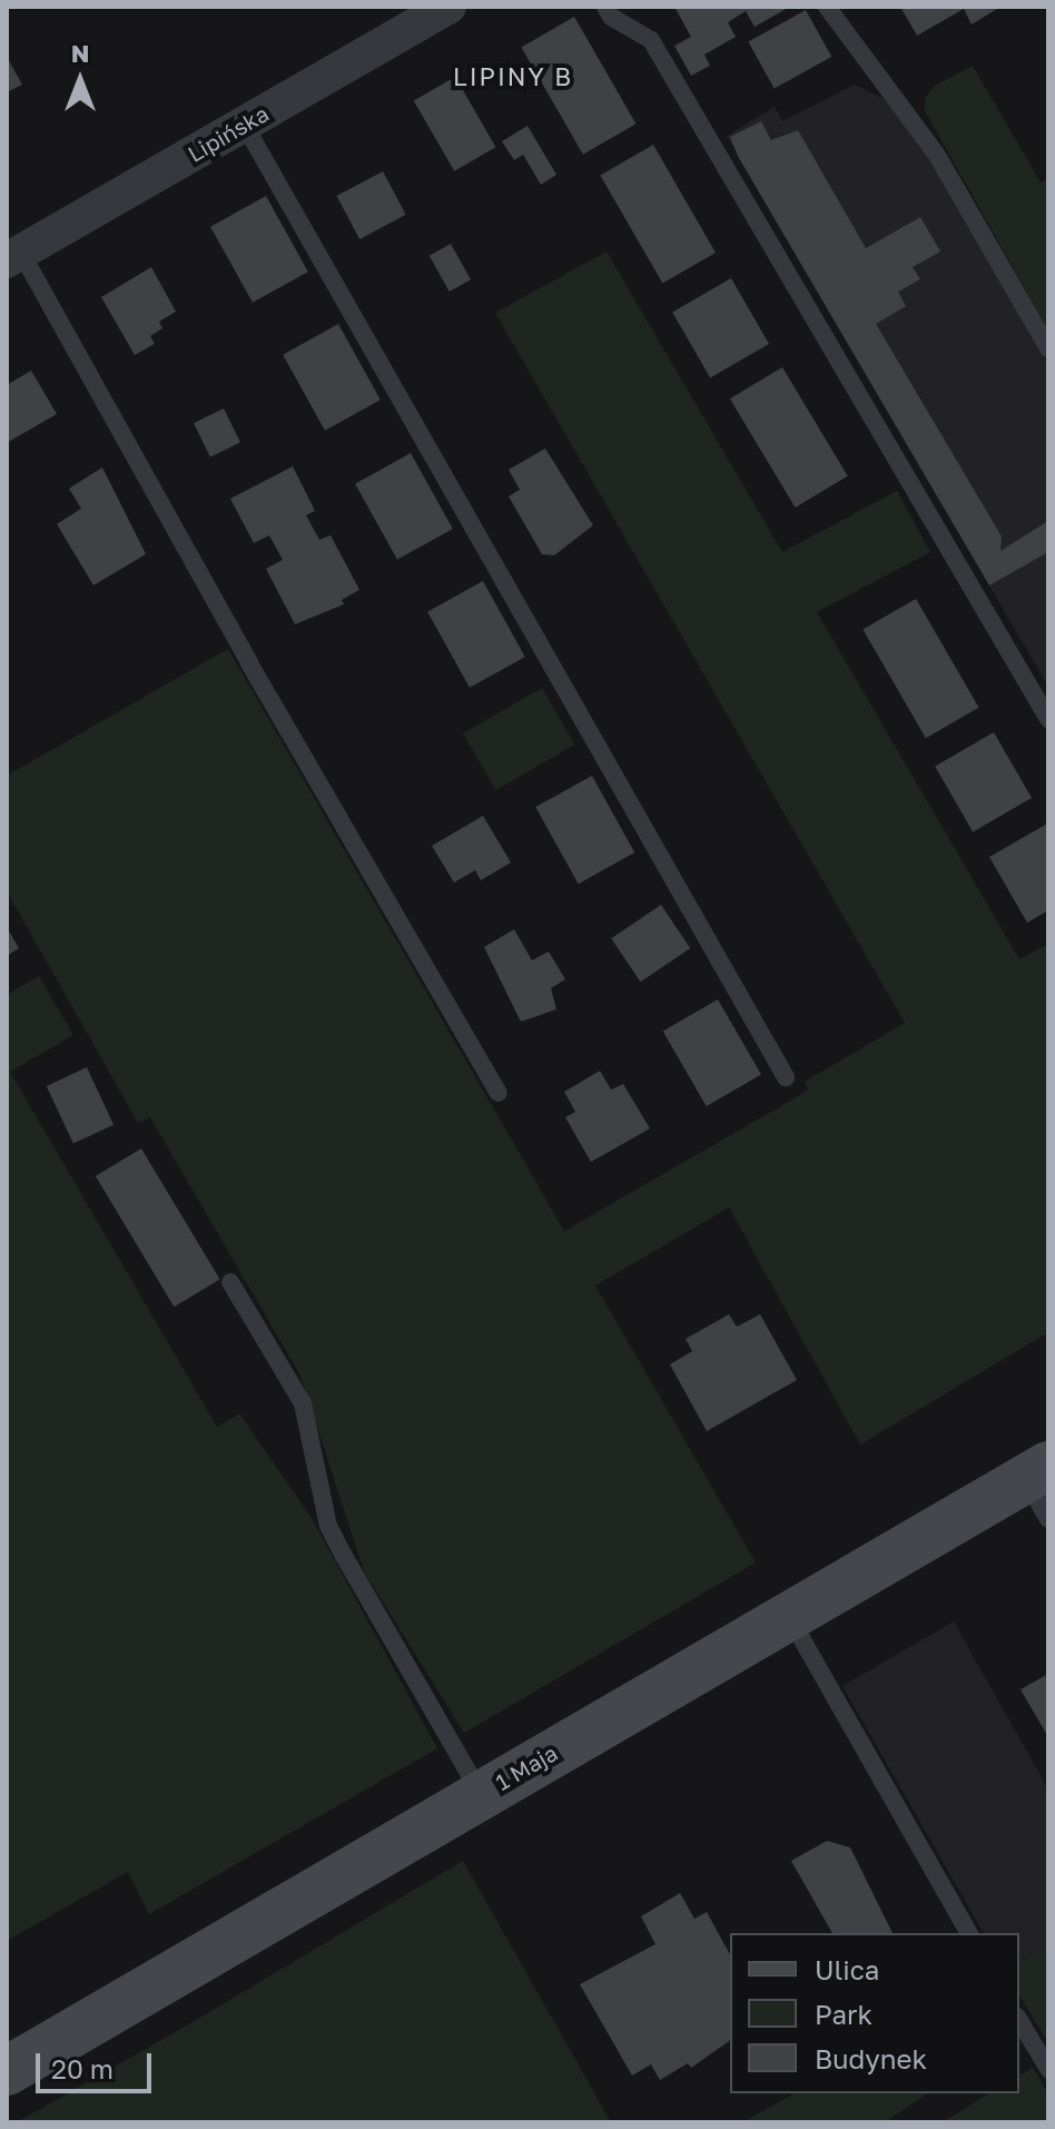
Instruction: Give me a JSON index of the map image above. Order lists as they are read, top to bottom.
{
  "streets": {
    "main road": ["1 Maja"],
    "street": ["Lipińska"]
  },
  "districts": ["LIPINY B"],
  "legend": ["Ulica", "Park", "Budynek"],
  "scale_bar": "20 m",
  "north": "top"
}
